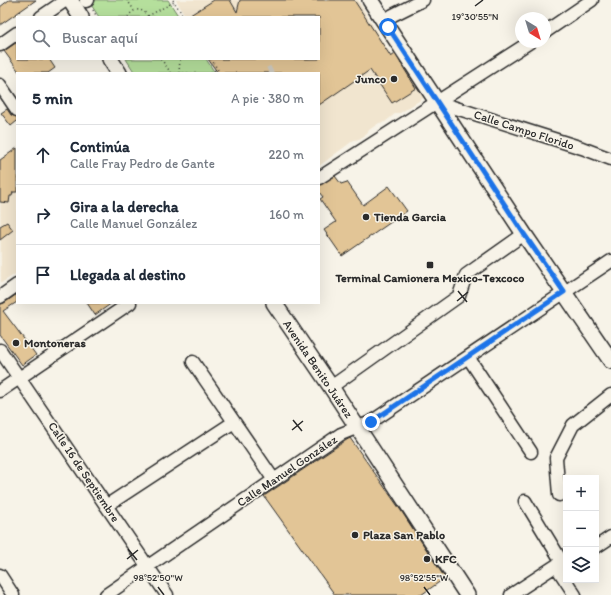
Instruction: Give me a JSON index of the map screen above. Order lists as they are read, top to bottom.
{
  "streets": {
    "main road": ["Avenida Benito Juárez"],
    "street": ["Calle Campo Florido", "Calle Manuel González", "Calle 16 de Septiembre"]
  },
  "crossings": [
    ["Avenida Benito Juárez", "Calle Manuel González"],
    ["Calle Manuel González", "Calle 16 de Septiembre"]
  ],
  "places": {
    "other": [
      "Junco",
      "Tienda Garcia",
      "Montoneras",
      "Plaza San Pablo",
      "KFC"
    ],
    "transit": ["Terminal Camionera Mexico-Texcoco"]
  },
  "north": "bottom right",
  "page": {
    "search": "Buscar aquí",
    "heading": ["5 min", "A pie · 380 m"],
    "list": [
      ["Continúa", "Calle Fray Pedro de Gante", "220 m"],
      ["Gira a la derecha", "Calle Manuel González", "160 m"],
      "Llegada al destino"
    ],
    "map_buttons": ["+", "−"]
  },
  "coordinates": ["19°30'55\"N", "98°52'50\"W", "98°52'55\"W"]
}
